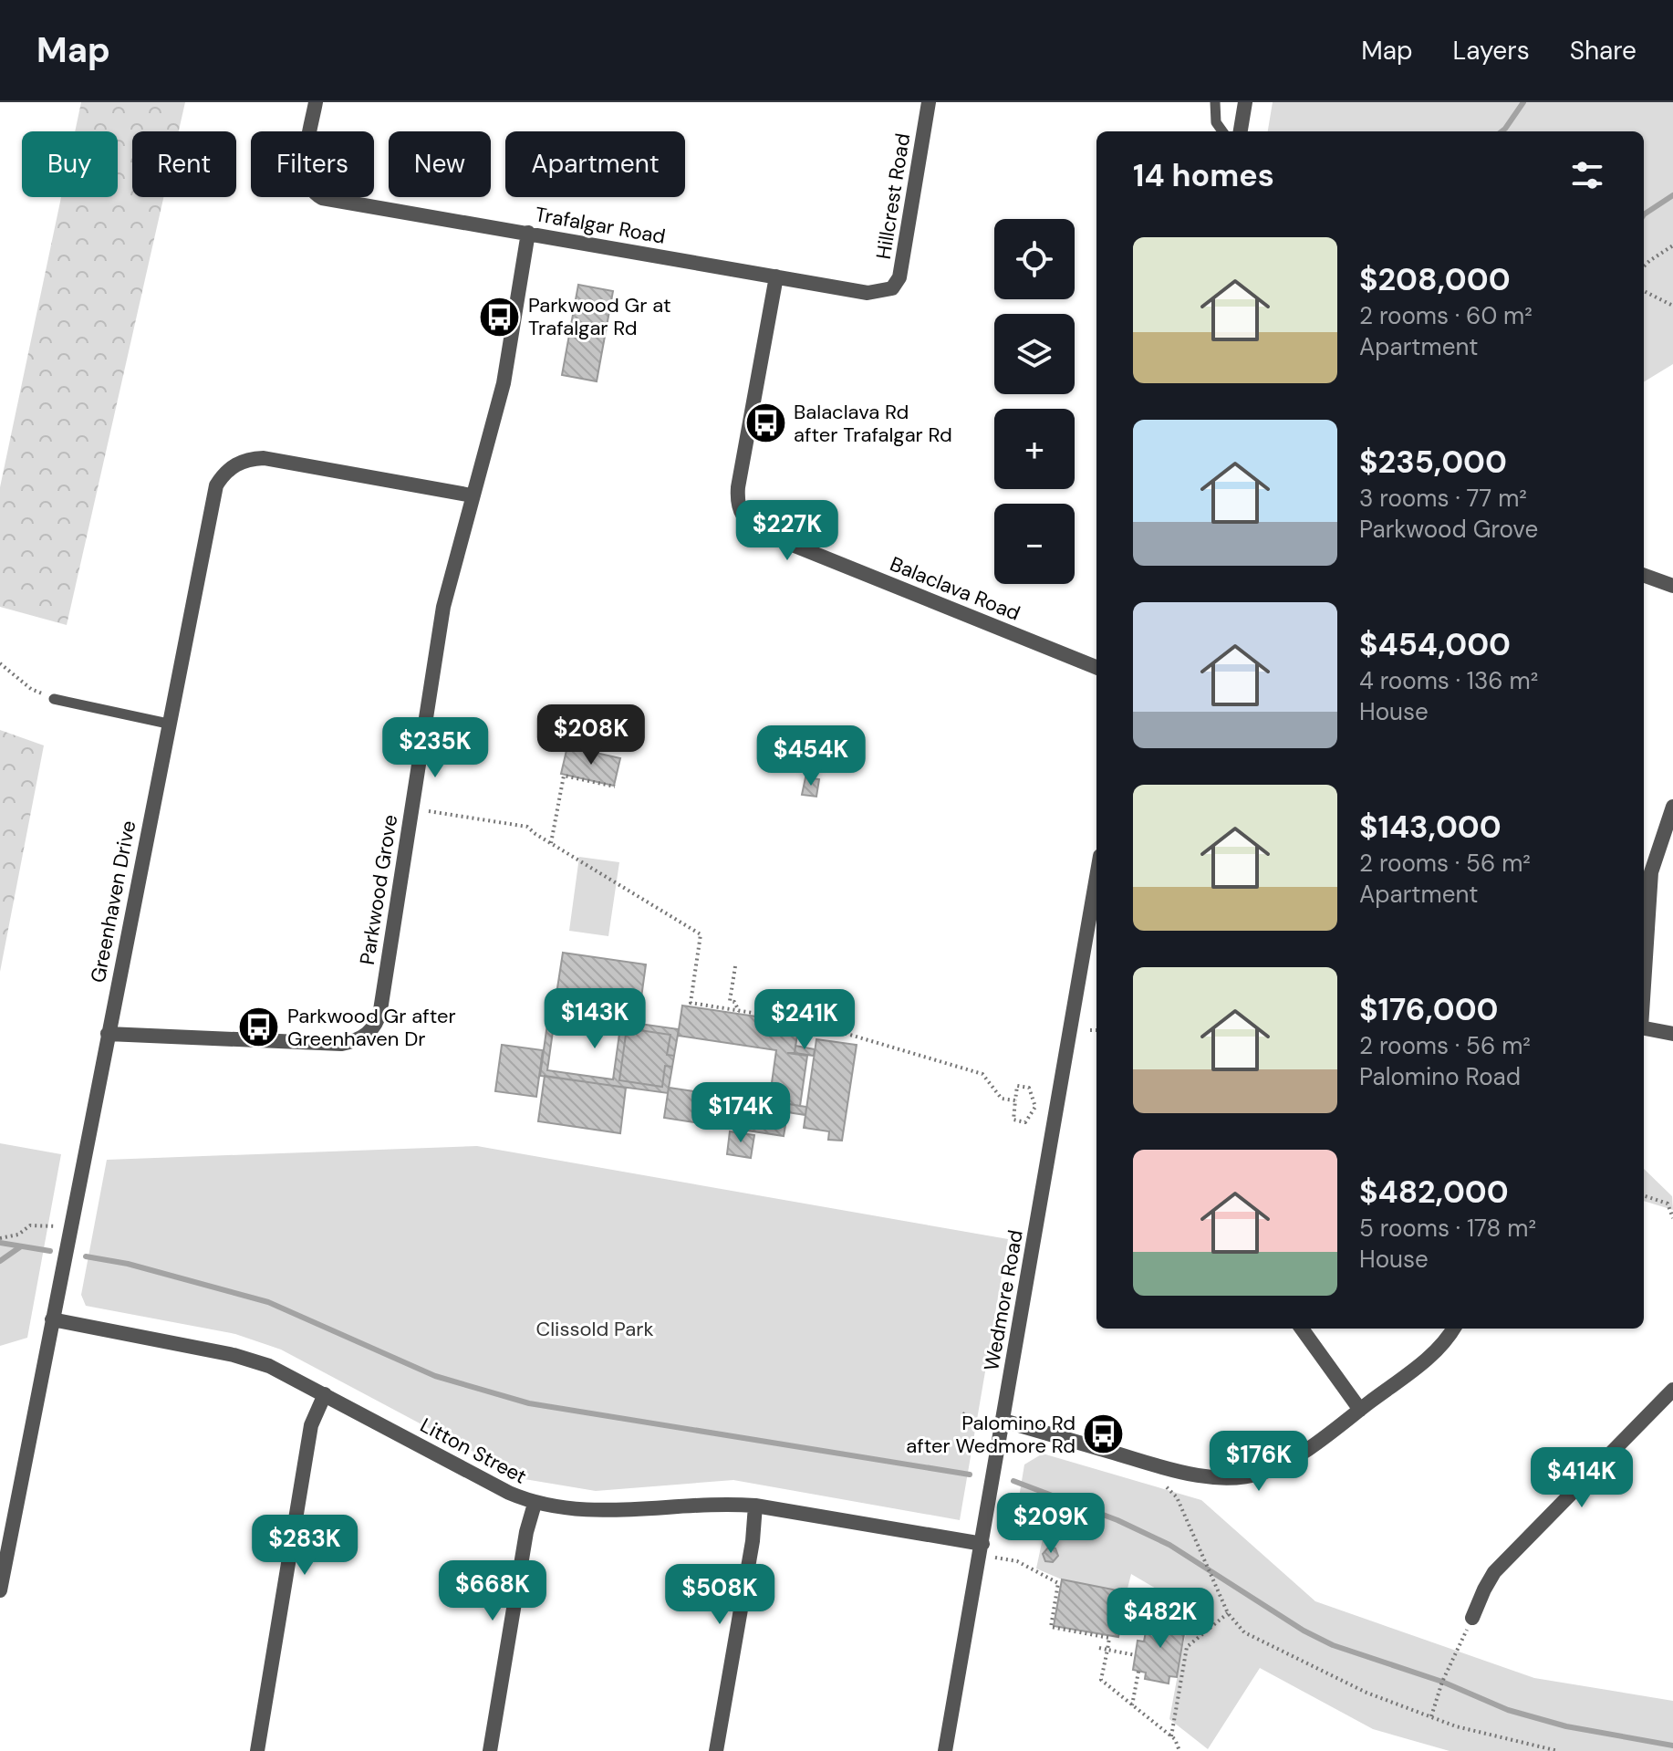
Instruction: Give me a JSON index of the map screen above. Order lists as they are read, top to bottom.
{
  "streets": {
    "street": [
      "Hillcrest Road",
      "Trafalgar Road",
      "Balaclava Road",
      "Parkwood Grove",
      "Greenhaven Drive",
      "Wedmore Road",
      "Litton Street"
    ]
  },
  "crossings": [
    ["Hillcrest Road", "Trafalgar Road"],
    ["Trafalgar Road", "Balaclava Road"],
    ["Trafalgar Road", "Parkwood Grove"],
    ["Parkwood Grove", "Greenhaven Drive"],
    ["Greenhaven Drive", "Litton Street"],
    ["Wedmore Road", "Litton Street"]
  ],
  "parks": ["Clissold Park"],
  "places": {
    "bus stop": [
      "Parkwood Gr at Trafalgar Rd",
      "Balaclava Rd after Trafalgar Rd",
      "Parkwood Gr after Greenhaven Dr",
      "Palomino Rd after Wedmore Rd"
    ]
  },
  "page": {
    "header": "Map",
    "nav": ["Map", "Layers", "Share"],
    "chip": [
      "Buy",
      "Rent",
      "Filters",
      "New",
      "Apartment"
    ],
    "heading": "14 homes",
    "map_buttons": ["+", "−"],
    "list": [
      {
        "name": "$208,000",
        "note": "2 rooms · 60 m² · Apartment"
      },
      {
        "name": "$235,000",
        "note": "3 rooms · 77 m² · Parkwood Grove"
      },
      {
        "name": "$454,000",
        "note": "4 rooms · 136 m² · House"
      },
      {
        "name": "$143,000",
        "note": "2 rooms · 56 m² · Apartment"
      },
      {
        "name": "$176,000",
        "note": "2 rooms · 56 m² · Palomino Road"
      },
      {
        "name": "$482,000",
        "note": "5 rooms · 178 m² · House"
      }
    ],
    "price": [
      "$227K",
      "$208K",
      "$235K",
      "$454K",
      "$143K",
      "$241K",
      "$174K",
      "$176K",
      "$414K",
      "$209K",
      "$283K",
      "$668K",
      "$508K",
      "$482K"
    ]
  }
}
